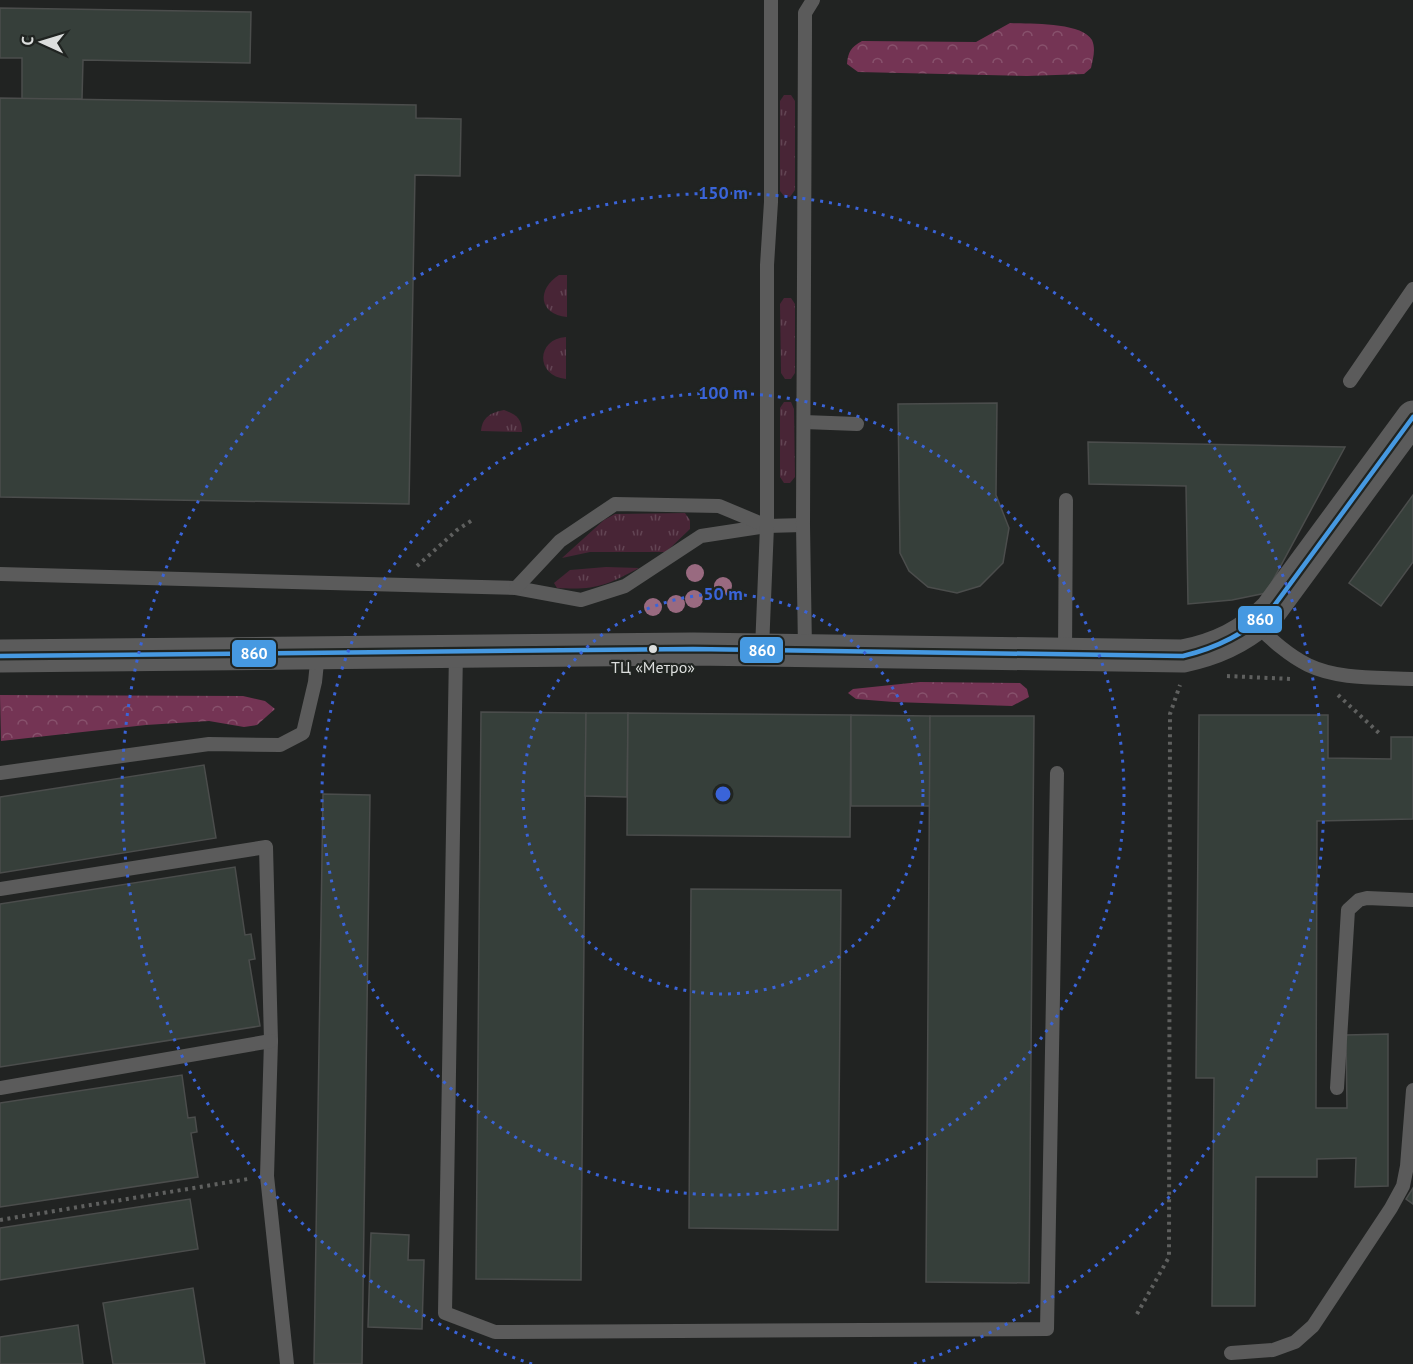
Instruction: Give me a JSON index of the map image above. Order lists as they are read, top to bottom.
{
  "places": ["ТЦ «Метро»"],
  "lines": ["transit line 860"],
  "north": "left",
  "rings": ["150 m", "100 m", "50 m"]
}
